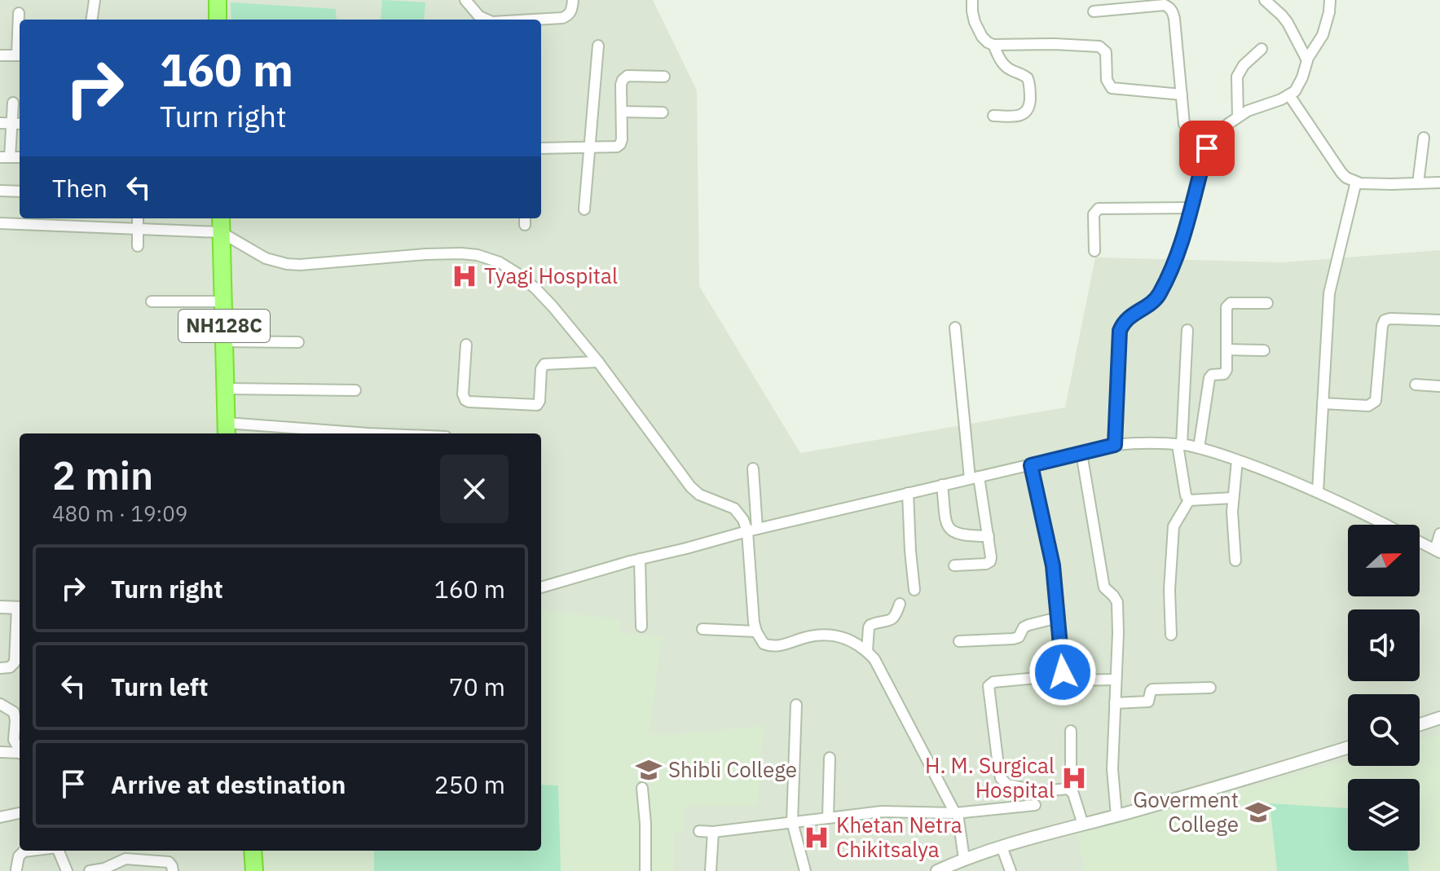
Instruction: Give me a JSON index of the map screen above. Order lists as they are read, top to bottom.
{
  "streets": {
    "highway": ["NH128C"]
  },
  "places": {
    "hospital": ["Tyagi Hospital", "H. M. Surgical Hospital", "Khetan Netra Chikitsalya"],
    "school or university": ["Shibli College", "Goverment College"]
  },
  "north": "right",
  "page": {
    "turn": ["160 m", "Turn right"],
    "then": "Then",
    "heading": ["2 min", "480 m · 19:09"],
    "list": [
      {
        "name": "Turn right",
        "value": "160 m"
      },
      {
        "name": "Turn left",
        "value": "70 m"
      },
      {
        "name": "Arrive at destination",
        "value": "250 m"
      }
    ]
  }
}
